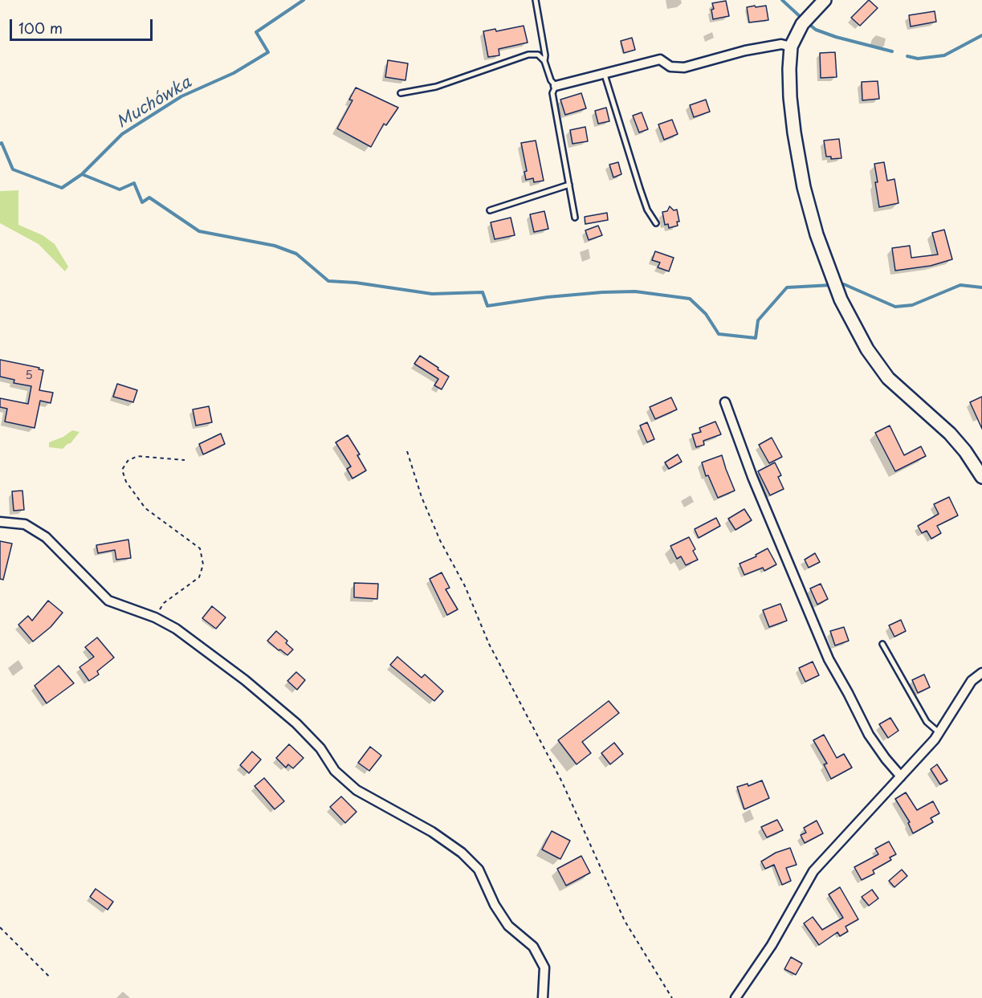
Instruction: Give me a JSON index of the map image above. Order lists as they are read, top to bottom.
{
  "water": ["Muchówka"],
  "house_numbers": ["5"],
  "scale_bar": "100 m"
}
